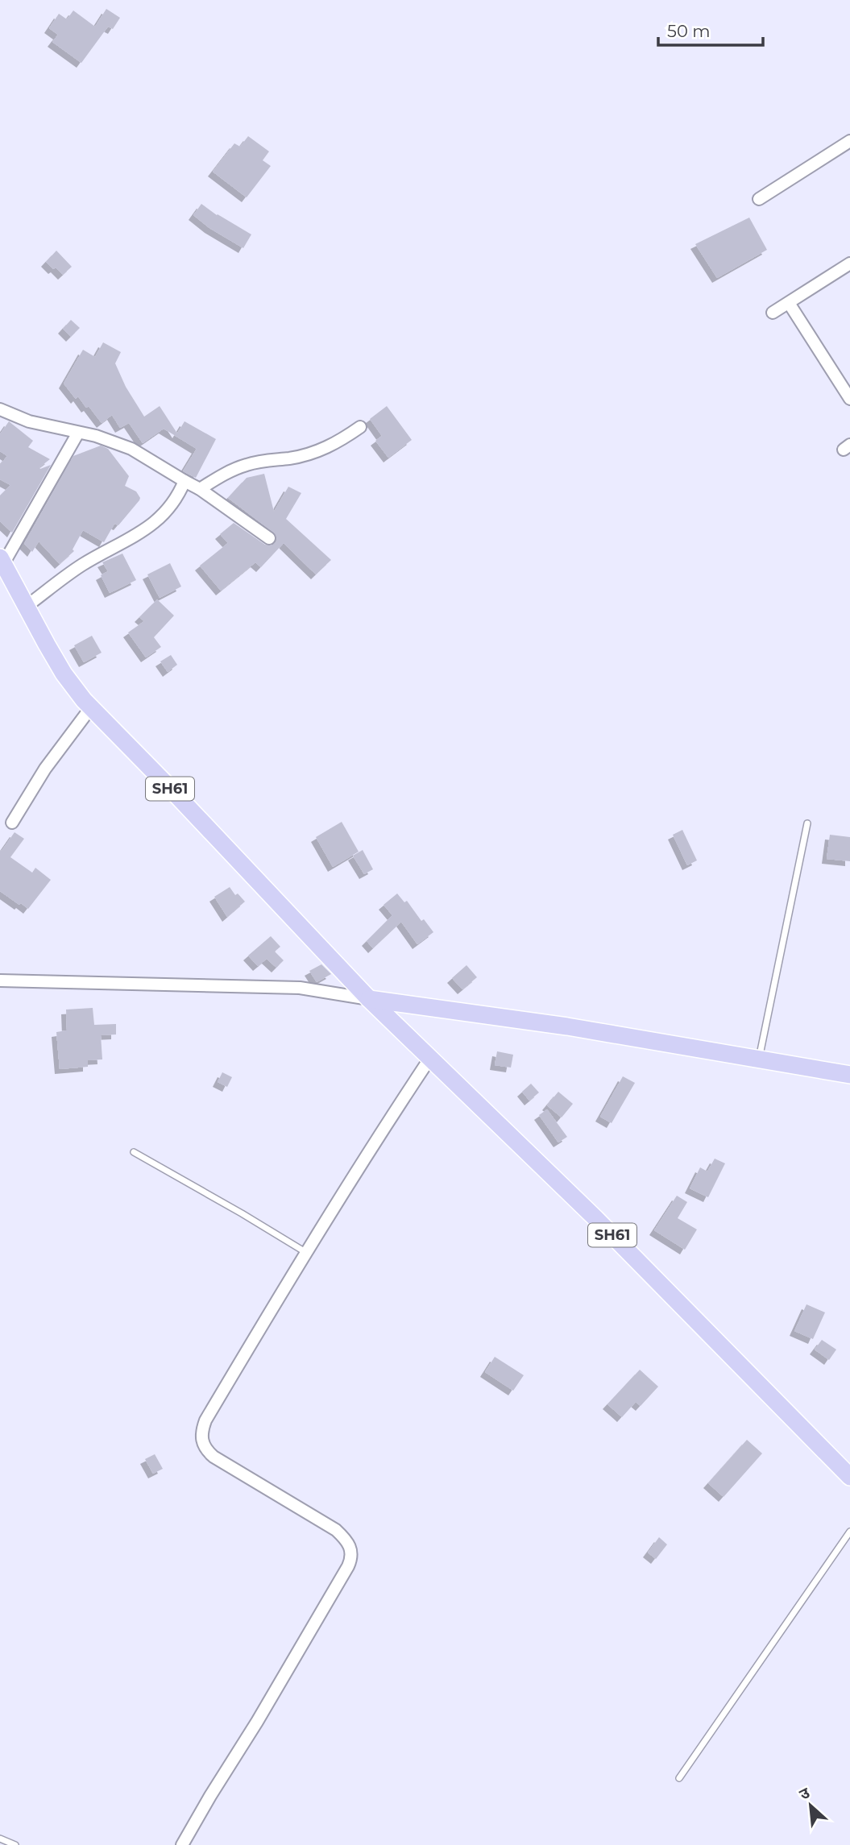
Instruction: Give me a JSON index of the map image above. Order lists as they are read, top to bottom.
{
  "streets": {
    "main road": ["SH61"]
  },
  "scale_bar": "50 m",
  "north": "top left"
}
